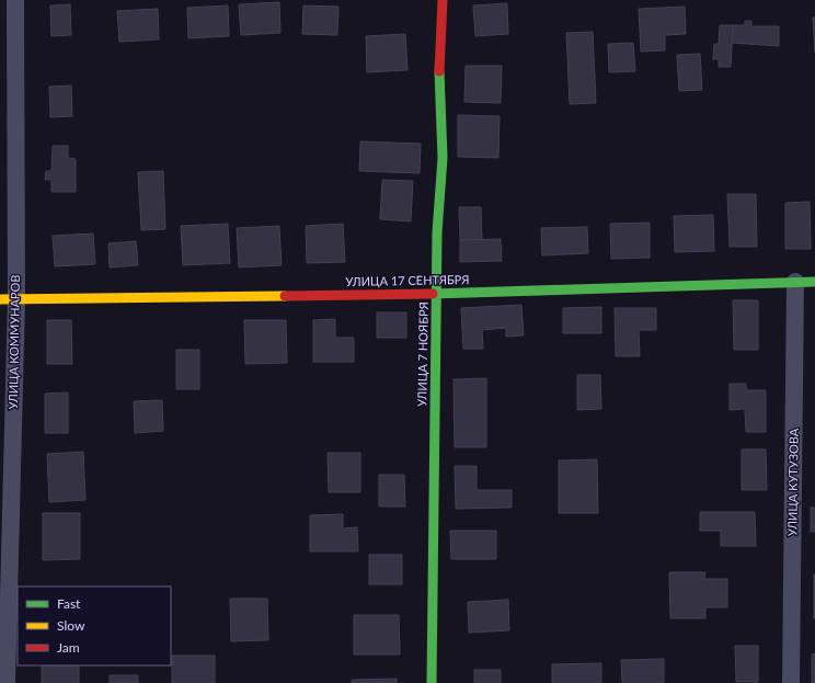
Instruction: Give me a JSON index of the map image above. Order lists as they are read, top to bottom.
{
  "streets": {
    "street": [
      "УЛИЦА 17 СЕНТЯБРЯ",
      "УЛИЦА КОММУНАРОВ",
      "УЛИЦА 7 НОЯБРЯ",
      "УЛИЦА КУТУЗОВА"
    ]
  },
  "crossings": [
    ["УЛИЦА 17 СЕНТЯБРЯ", "УЛИЦА КОММУНАРОВ"],
    ["УЛИЦА 17 СЕНТЯБРЯ", "УЛИЦА 7 НОЯБРЯ"],
    ["УЛИЦА 17 СЕНТЯБРЯ", "УЛИЦА КУТУЗОВА"]
  ],
  "legend": ["Fast", "Slow", "Jam"]
}
